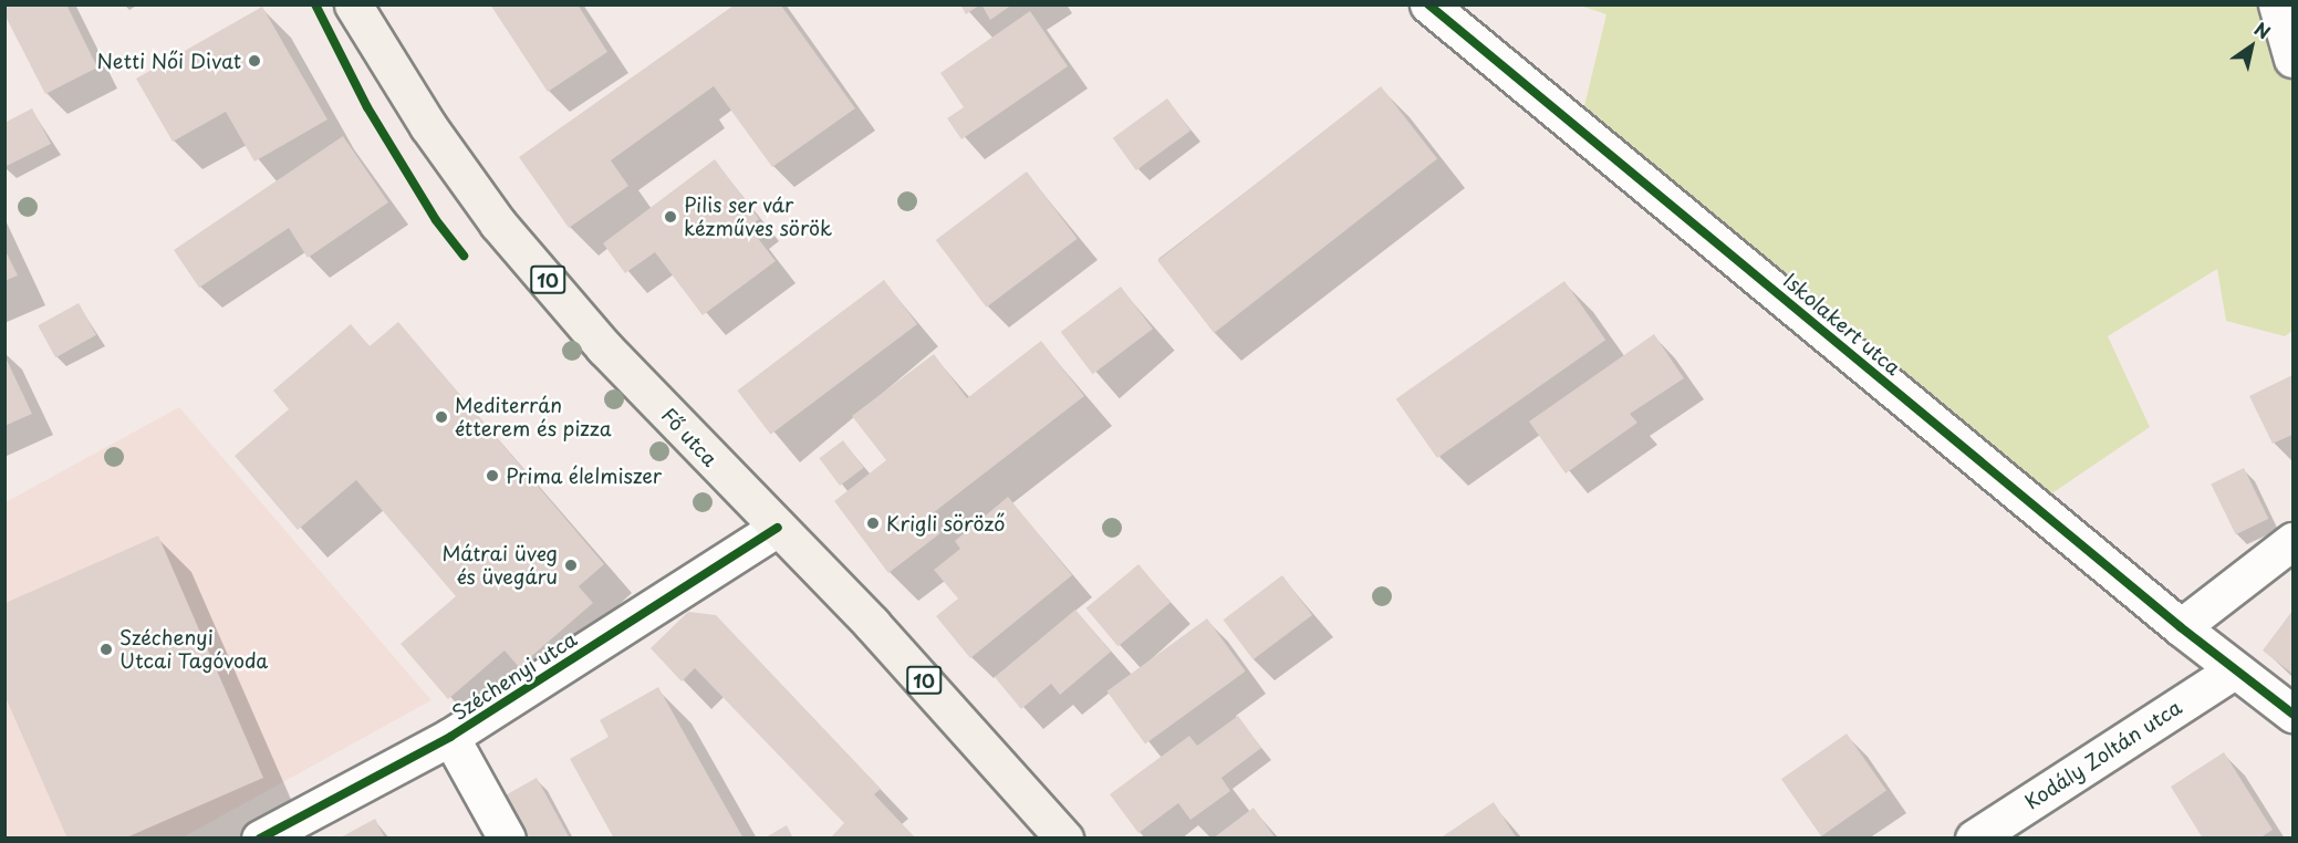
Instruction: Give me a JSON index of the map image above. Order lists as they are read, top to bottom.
{
  "streets": {
    "main road": ["10", "Fő utca"],
    "street": ["Iskolakert utca", "Széchenyi utca", "Kodály Zoltán utca"]
  },
  "crossings": [
    ["Iskolakert utca", "Kodály Zoltán utca"],
    ["Fő utca", "Széchenyi utca"]
  ],
  "places": [
    "Netti Női Divat",
    "Pilis ser vár kézműves sörök",
    "Mediterrán étterem és pizza",
    "Prima élelmiszer",
    "Krigli söröző",
    "Mátrai üveg és üvegáru",
    "Széchenyi Utcai Tagóvoda"
  ],
  "north": "top right"
}
